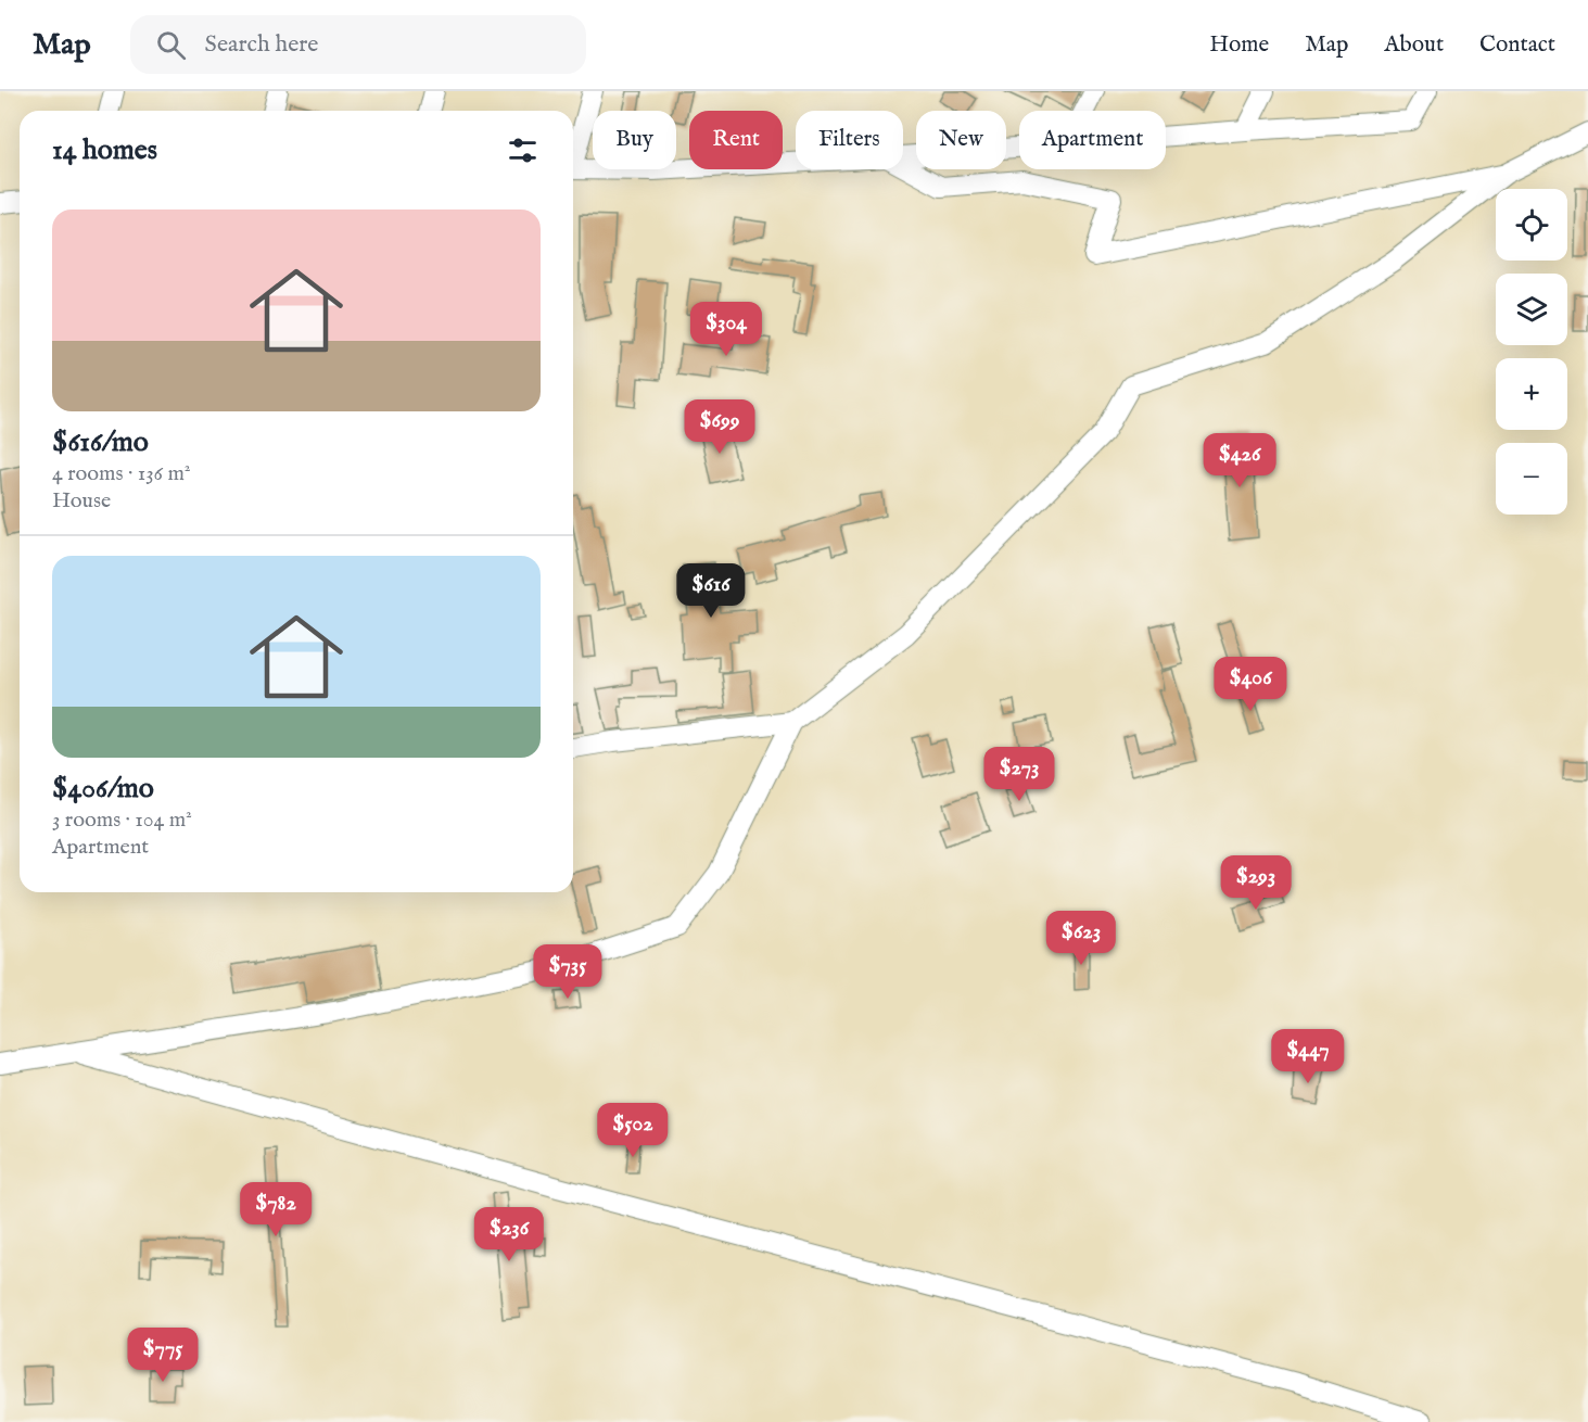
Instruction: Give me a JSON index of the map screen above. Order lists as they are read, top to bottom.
{
  "page": {
    "header": "Map",
    "search": "Search here",
    "nav": [
      "Home",
      "Map",
      "About",
      "Contact"
    ],
    "chip": [
      "Buy",
      "Rent",
      "Filters",
      "New",
      "Apartment"
    ],
    "heading": "14 homes",
    "map_buttons": ["+", "−"],
    "list": [
      {
        "name": "$616/mo",
        "note": "4 rooms · 136 m² · House"
      },
      {
        "name": "$406/mo",
        "note": "3 rooms · 104 m² · Apartment"
      }
    ],
    "price": [
      "$304",
      "$699",
      "$426",
      "$616",
      "$406",
      "$273",
      "$293",
      "$623",
      "$735",
      "$447",
      "$502",
      "$782",
      "$236",
      "$775"
    ]
  }
}
